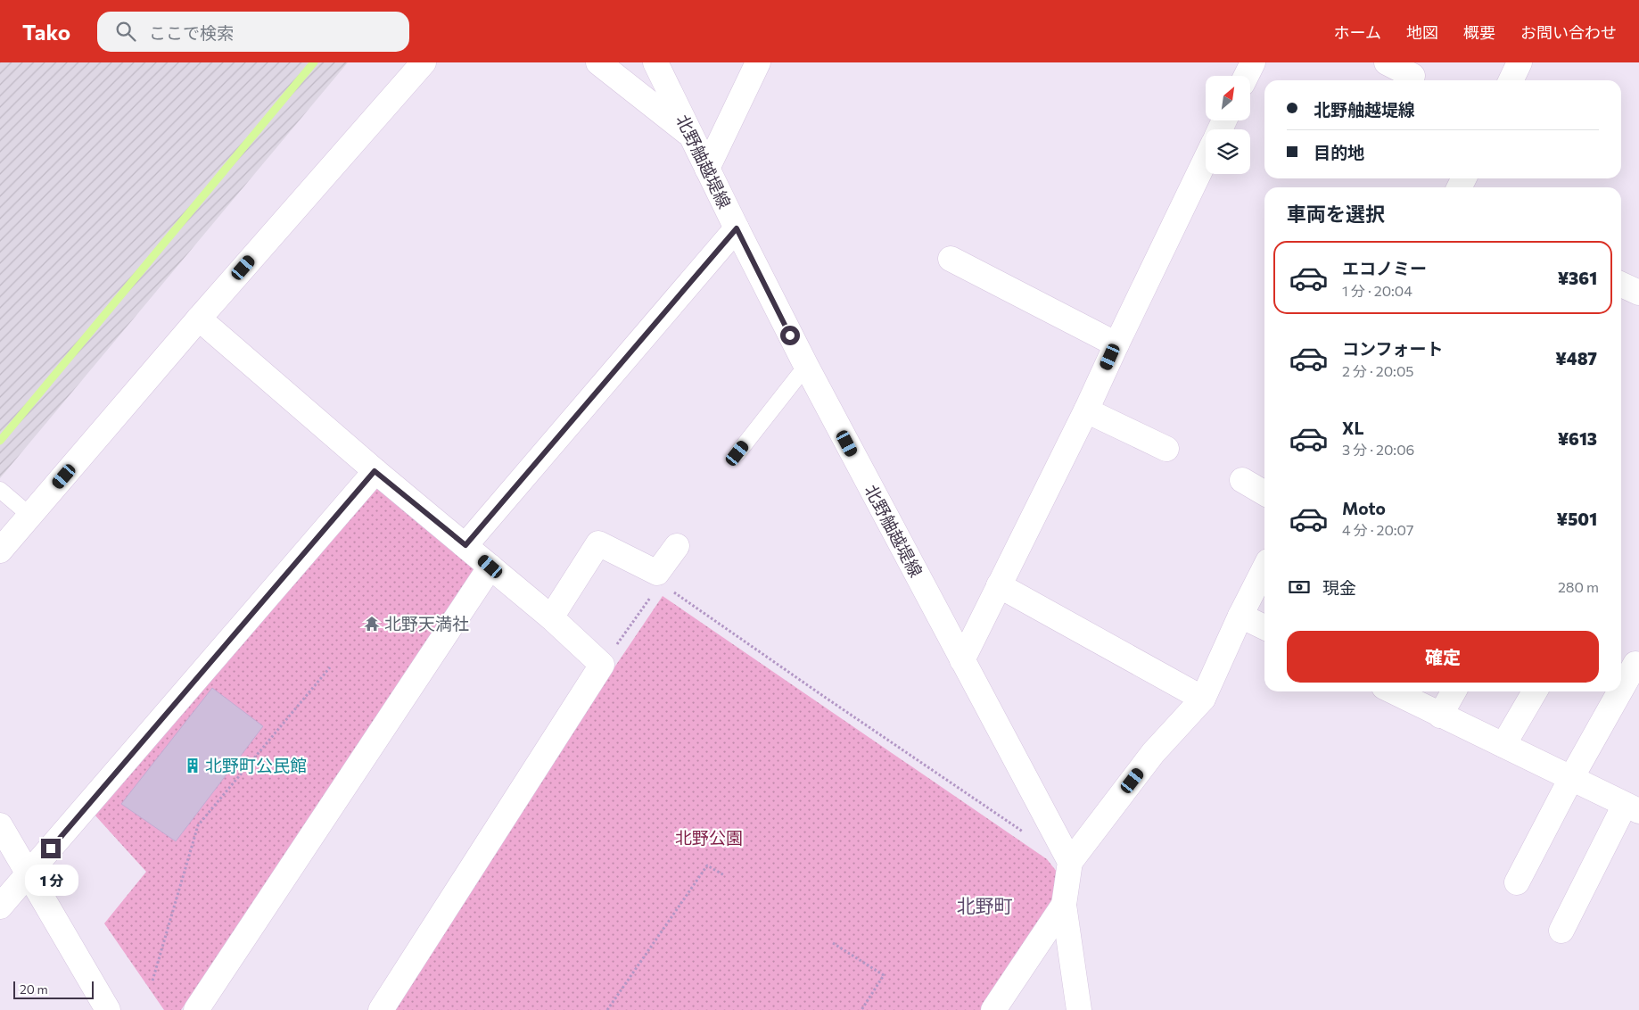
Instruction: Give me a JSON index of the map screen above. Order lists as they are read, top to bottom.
{
  "streets": {
    "street": ["北野舳越堤線"]
  },
  "districts": ["北野町"],
  "parks": ["北野公園"],
  "places": {
    "temple": ["北野天満社"],
    "building": ["北野町公民館"]
  },
  "scale_bar": "20 m",
  "north": "top right",
  "page": {
    "header": "Tako",
    "search": "ここで検索",
    "nav": [
      "ホーム",
      "地図",
      "概要",
      "お問い合わせ"
    ],
    "banner": ["北野舳越堤線", "目的地"],
    "heading": "車両を選択",
    "list": [
      {
        "name": "エコノミー",
        "note": "1 分 · 20:04",
        "value": "¥361"
      },
      {
        "name": "コンフォート",
        "note": "2 分 · 20:05",
        "value": "¥487"
      },
      {
        "name": "XL",
        "note": "3 分 · 20:06",
        "value": "¥613"
      },
      {
        "name": "Moto",
        "note": "4 分 · 20:07",
        "value": "¥501"
      }
    ],
    "pay": ["現金", "280 m"],
    "buttons": "確定",
    "bubble": "1 分",
    "scale": "20 m"
  }
}
